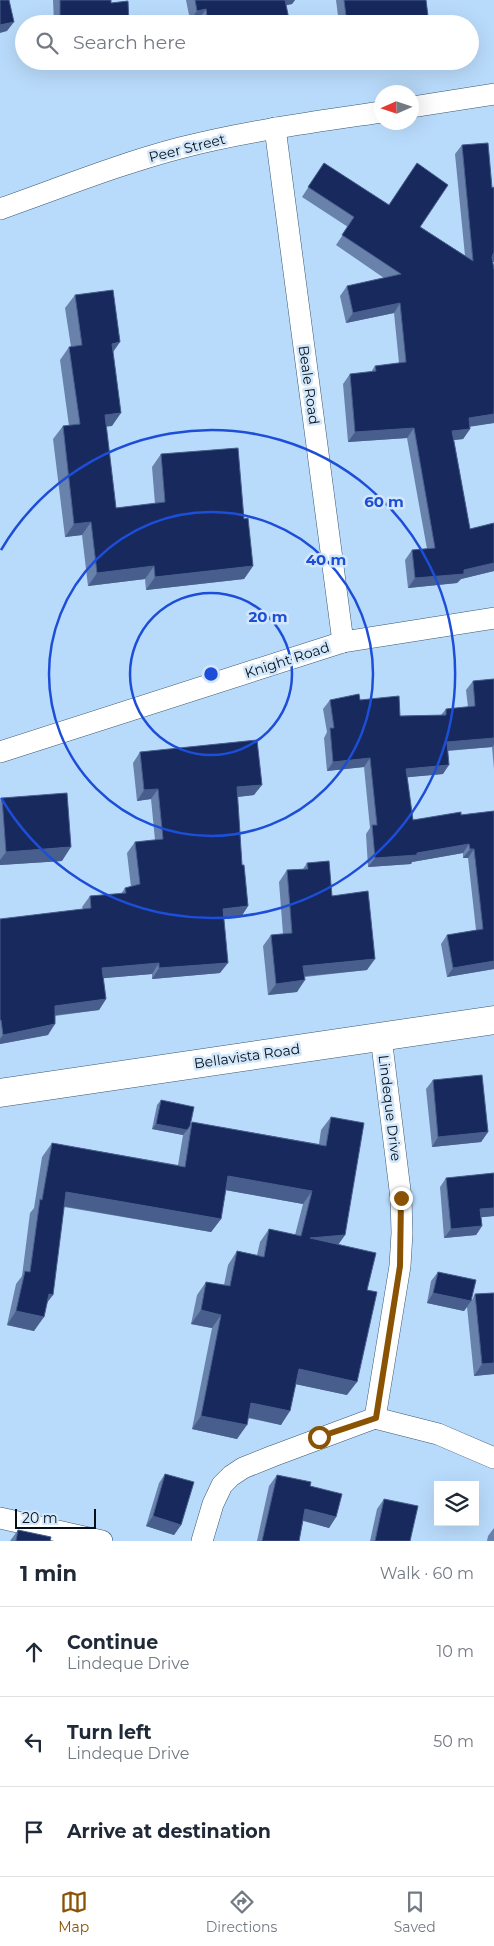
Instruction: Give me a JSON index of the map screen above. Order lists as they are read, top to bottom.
{
  "streets": {
    "street": [
      "Peer Street",
      "Beale Road",
      "Knight Road",
      "Bellavista Road",
      "Lindeque Drive"
    ]
  },
  "crossings": [
    ["Peer Street", "Beale Road"],
    ["Beale Road", "Knight Road"],
    ["Bellavista Road", "Lindeque Drive"]
  ],
  "scale_bar": "20 m",
  "north": "left",
  "page": {
    "search": "Search here",
    "scale": "20 m",
    "heading": ["1 min", "Walk · 60 m"],
    "list": [
      ["Continue", "Lindeque Drive", "10 m"],
      ["Turn left", "Lindeque Drive", "50 m"],
      "Arrive at destination"
    ],
    "nav": ["Map", "Directions", "Saved"]
  },
  "rings": ["60 m", "40 m", "20 m"]
}
